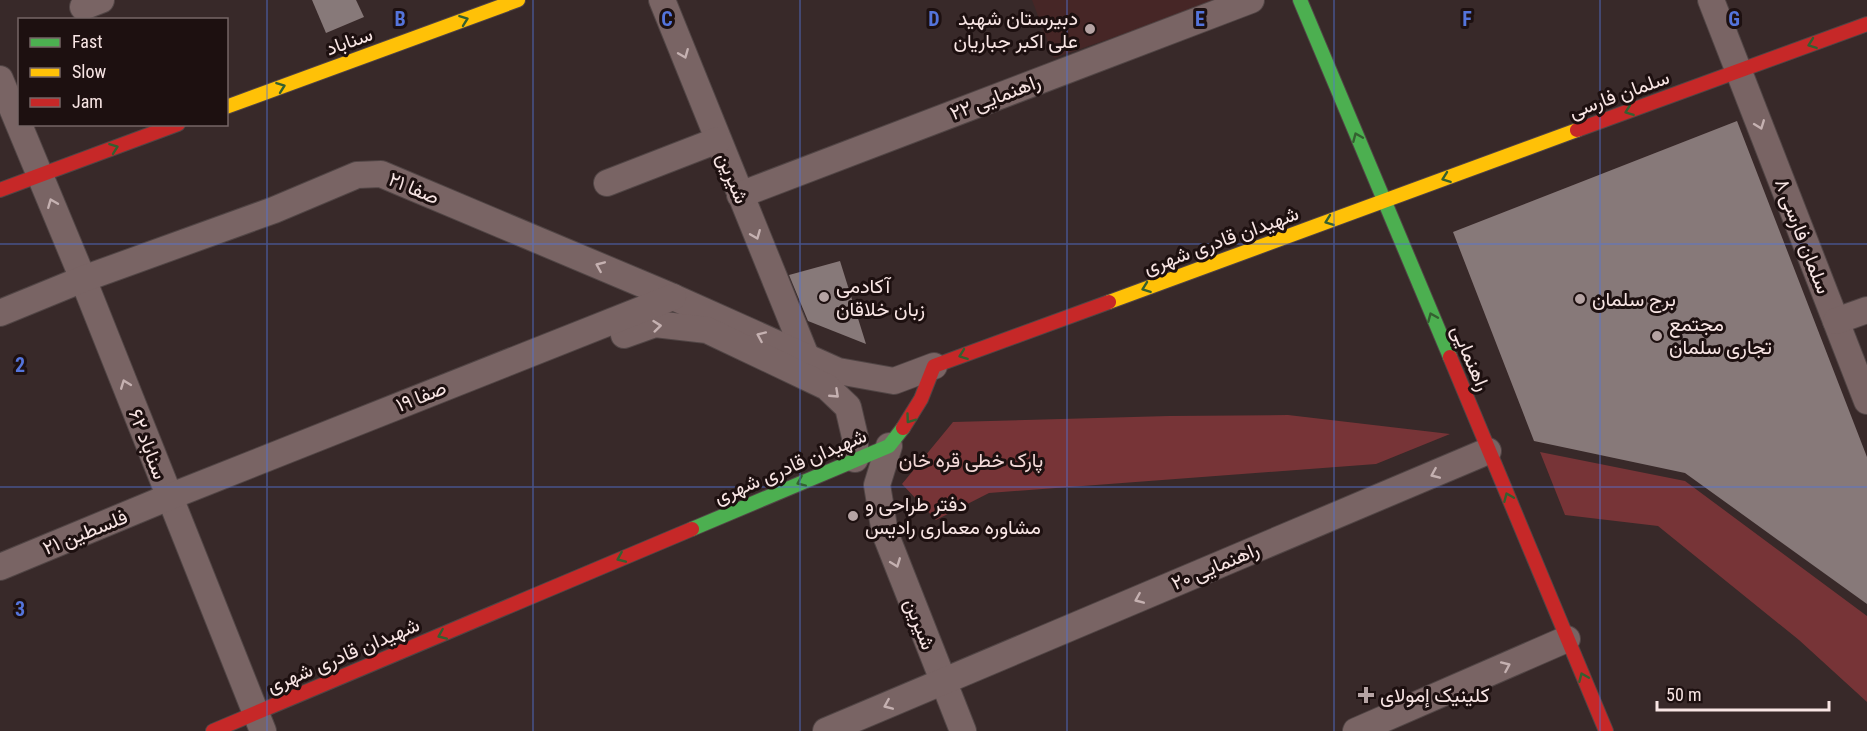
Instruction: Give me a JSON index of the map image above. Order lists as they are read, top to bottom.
{
  "streets": {
    "street": [
      "سناباد",
      "سلمان فارسی",
      "راهنمایی ۲۲",
      "شیرین",
      "صفا ۲۱",
      "سلمان فارسی ۸",
      "شهیدان قادری شهری",
      "راهنمایی",
      "صفا ۱۹",
      "سناباد ۶۲",
      "فلسطین ۲۱",
      "راهنمایی ۲۰"
    ]
  },
  "crossings": [
    ["سلمان فارسی", "سلمان فارسی ۸"],
    ["سلمان فارسی", "شهیدان قادری شهری"],
    ["سلمان فارسی", "راهنمایی"],
    ["راهنمایی ۲۲", "شیرین"],
    ["شیرین", "صفا ۲۱"],
    ["شیرین", "شهیدان قادری شهری"],
    ["شیرین", "راهنمایی ۲۰"],
    ["صفا ۲۱", "شهیدان قادری شهری"],
    ["صفا ۲۱", "صفا ۱۹"],
    ["صفا ۲۱", "سناباد ۶۲"],
    ["شهیدان قادری شهری", "راهنمایی"],
    ["شهیدان قادری شهری", "سناباد ۶۲"],
    ["راهنمایی", "راهنمایی ۲۰"],
    ["صفا ۱۹", "سناباد ۶۲"],
    ["صفا ۱۹", "فلسطین ۲۱"],
    ["سناباد ۶۲", "فلسطین ۲۱"]
  ],
  "one_way": [
    "سناباد",
    "سلمان فارسی",
    "شیرین",
    "صفا ۲۱",
    "سلمان فارسی ۸",
    "شهیدان قادری شهری",
    "راهنمایی",
    "سناباد ۶۲"
  ],
  "parks": ["پارک خطی قره خان"],
  "places": {
    "other": [
      "دبیرستان شهید علی اکبر جباریان",
      "آکادمی زبان خلاقان",
      "برج سلمان",
      "مجتمع تجاری سلمان",
      "دفتر طراحی و مشاوره معماری رادیس"
    ],
    "health": ["کلینیک إمولای"]
  },
  "legend": ["Fast", "Slow", "Jam"],
  "scale_bar": "50 m",
  "grid": {
    "columns": [
      "B",
      "C",
      "D",
      "E",
      "F",
      "G"
    ],
    "rows": ["2", "3"]
  }
}
